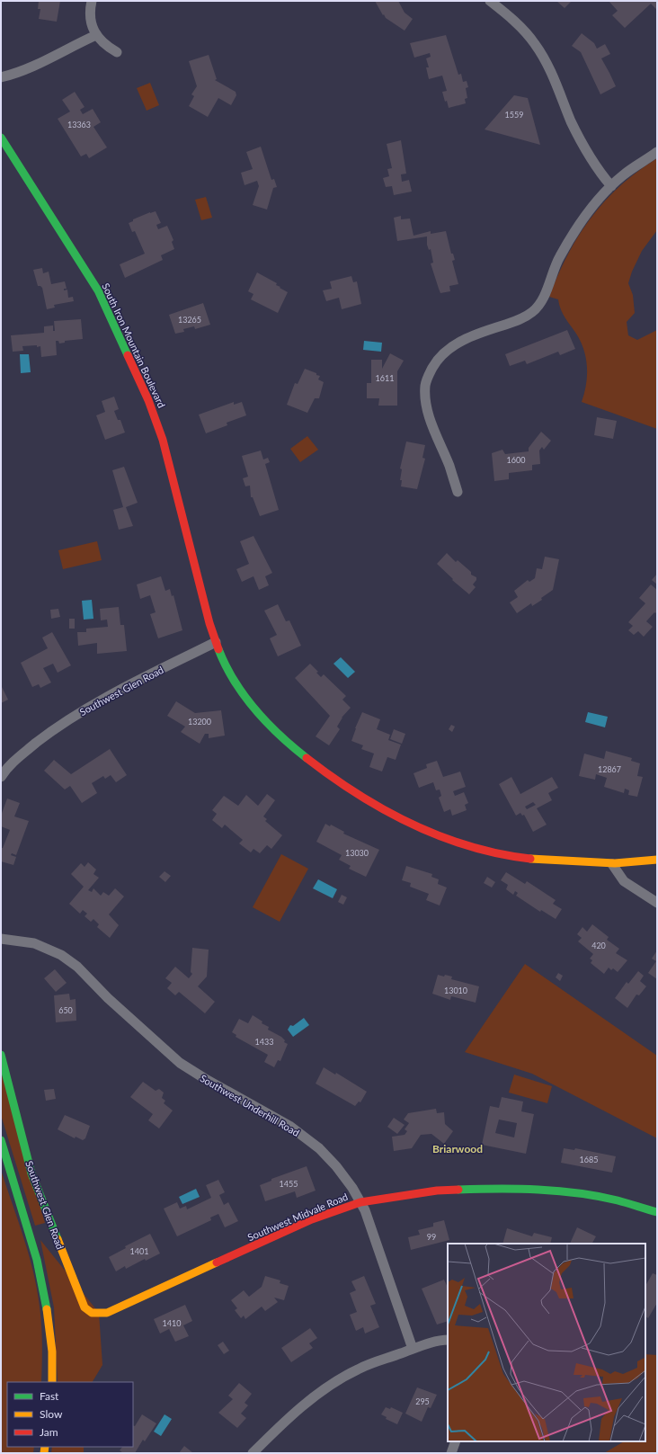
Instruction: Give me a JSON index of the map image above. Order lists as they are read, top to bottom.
{
  "streets": {
    "street": [
      "South Iron Mountain Boulevard",
      "Southwest Glen Road",
      "Southwest Underhill Road",
      "Southwest Midvale Road"
    ]
  },
  "crossings": [
    ["South Iron Mountain Boulevard", "Southwest Glen Road"],
    ["Southwest Glen Road", "Southwest Midvale Road"],
    ["Southwest Underhill Road", "Southwest Midvale Road"]
  ],
  "districts": ["Briarwood"],
  "house_numbers": [
    "1559",
    "13363",
    "13265",
    "1611",
    "1600",
    "13200",
    "12867",
    "13030",
    "420",
    "13010",
    "650",
    "1433",
    "1685",
    "1455",
    "99",
    "1401",
    "1410",
    "295"
  ],
  "legend": ["Fast", "Slow", "Jam"]
}
